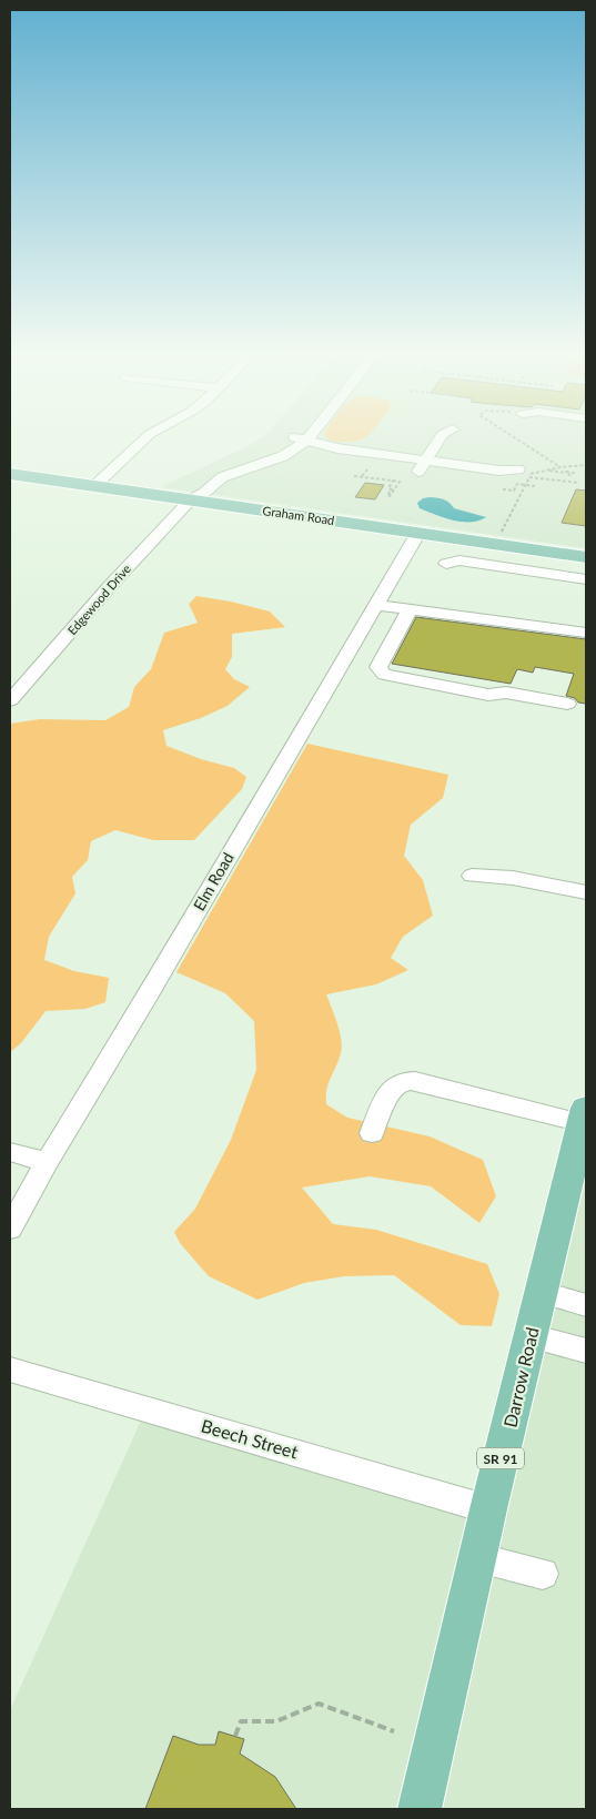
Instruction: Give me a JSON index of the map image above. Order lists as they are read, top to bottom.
{
  "streets": {
    "main road": ["Graham Road", "Darrow Road", "SR 91"],
    "street": ["Edgewood Drive", "Elm Road", "Beech Street"]
  },
  "crossings": [
    ["Graham Road", "Edgewood Drive"],
    ["Graham Road", "Elm Road"],
    ["Darrow Road", "Beech Street"]
  ]
}
